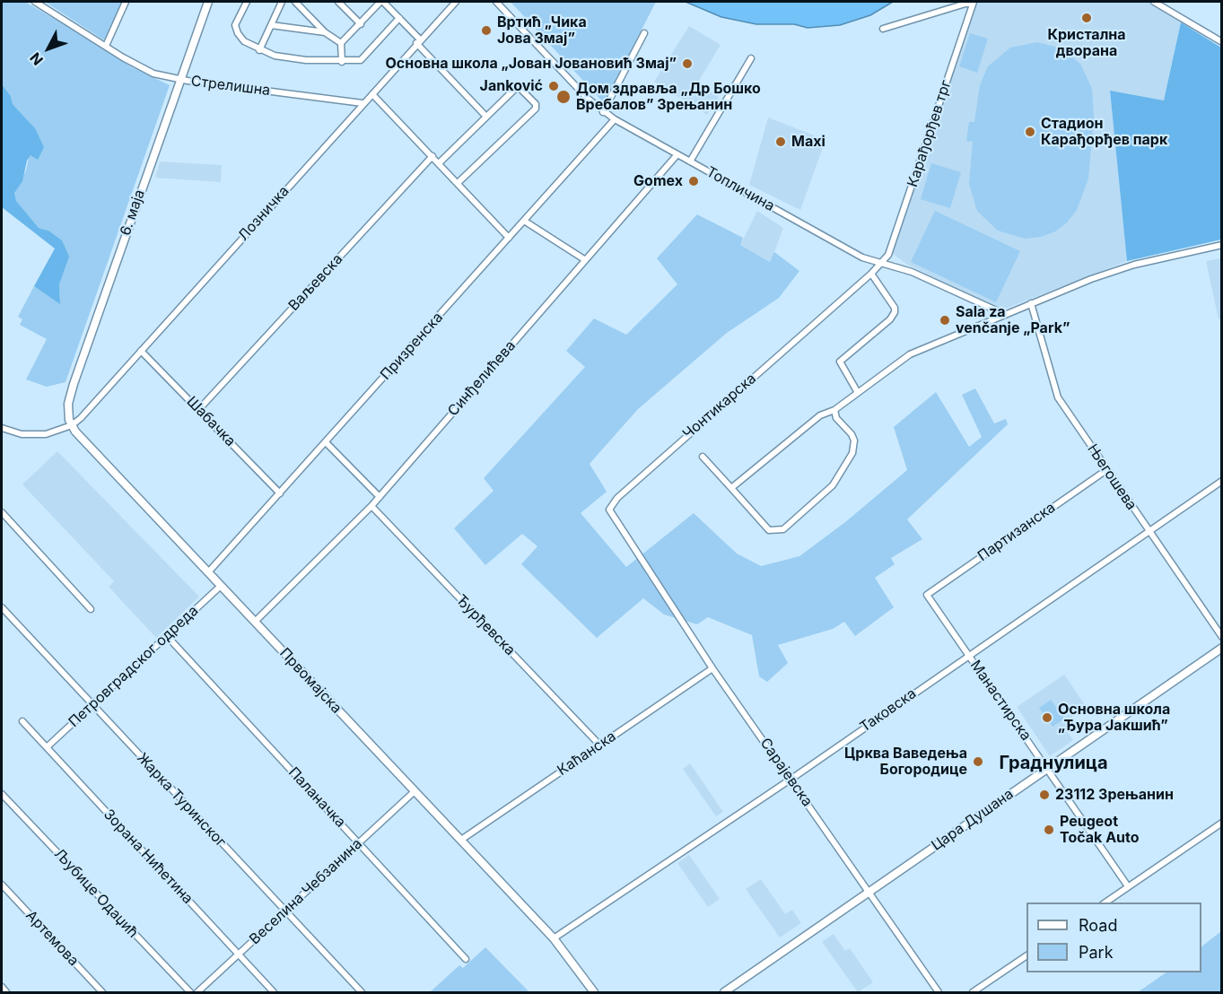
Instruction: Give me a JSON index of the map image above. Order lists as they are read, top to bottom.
{
  "streets": {
    "street": [
      "Стрелишна",
      "Карађорђев трг",
      "Топличина",
      "6. маја",
      "Лозничка",
      "Ваљевска",
      "Призренска",
      "Синђелићева",
      "Чонтикарска",
      "Шабачка",
      "Његошева",
      "Партизанска",
      "Ђурђевска",
      "Петровградског одреда",
      "Првомајска",
      "Манастирска",
      "Таковска",
      "Каћанска",
      "Сарајевска",
      "Паланачка",
      "Жарка Туринског",
      "Цара Душана",
      "Зорана Нићетина",
      "Веселина Чебзанина",
      "Љубице Одаџић",
      "Артемова"
    ]
  },
  "crossings": [
    ["Стрелишна", "6. маја"],
    ["Стрелишна", "Лозничка"],
    ["Карађорђев трг", "Топличина"],
    ["Карађорђев трг", "Чонтикарска"],
    ["Топличина", "Призренска"],
    ["Топличина", "Синђелићева"],
    ["6. маја", "Лозничка"],
    ["6. маја", "Првомајска"],
    ["Лозничка", "Шабачка"],
    ["Лозничка", "Првомајска"],
    ["Ваљевска", "Шабачка"],
    ["Призренска", "Шабачка"],
    ["Призренска", "Првомајска"],
    ["Синђелићева", "Ђурђевска"],
    ["Синђелићева", "Првомајска"],
    ["Чонтикарска", "Сарајевска"],
    ["Његошева", "Партизанска"],
    ["Његошева", "Таковска"],
    ["Партизанска", "Манастирска"],
    ["Ђурђевска", "Каћанска"],
    ["Петровградског одреда", "Првомајска"],
    ["Петровградског одреда", "Паланачка"],
    ["Петровградског одреда", "Жарка Туринског"],
    ["Петровградског одреда", "Зорана Нићетина"],
    ["Првомајска", "Таковска"],
    ["Првомајска", "Каћанска"],
    ["Првомајска", "Веселина Чебзанина"],
    ["Манастирска", "Таковска"],
    ["Манастирска", "Цара Душана"],
    ["Таковска", "Сарајевска"],
    ["Каћанска", "Сарајевска"],
    ["Сарајевска", "Цара Душана"],
    ["Паланачка", "Веселина Чебзанина"],
    ["Жарка Туринског", "Веселина Чебзанина"],
    ["Зорана Нићетина", "Веселина Чебзанина"]
  ],
  "districts": ["Граднулица"],
  "places": [
    "Кристална дворана",
    "Вртић „Чика Јова Змај”",
    "Основна школа „Јован Јовановић Змај”",
    "Janković",
    "Дом здравља „Др Бошко Вребалов” Зрењанин",
    "Стадион Карађорђев парк",
    "Maxi",
    "Gomex",
    "Sala za venčanje „Park”",
    "Основна школа „Ђура Јакшић”",
    "Црква Ваведења Богородице",
    "23112 Зрењанин",
    "Peugeot Točak Auto"
  ],
  "legend": ["Road", "Park"],
  "north": "bottom left"
}
